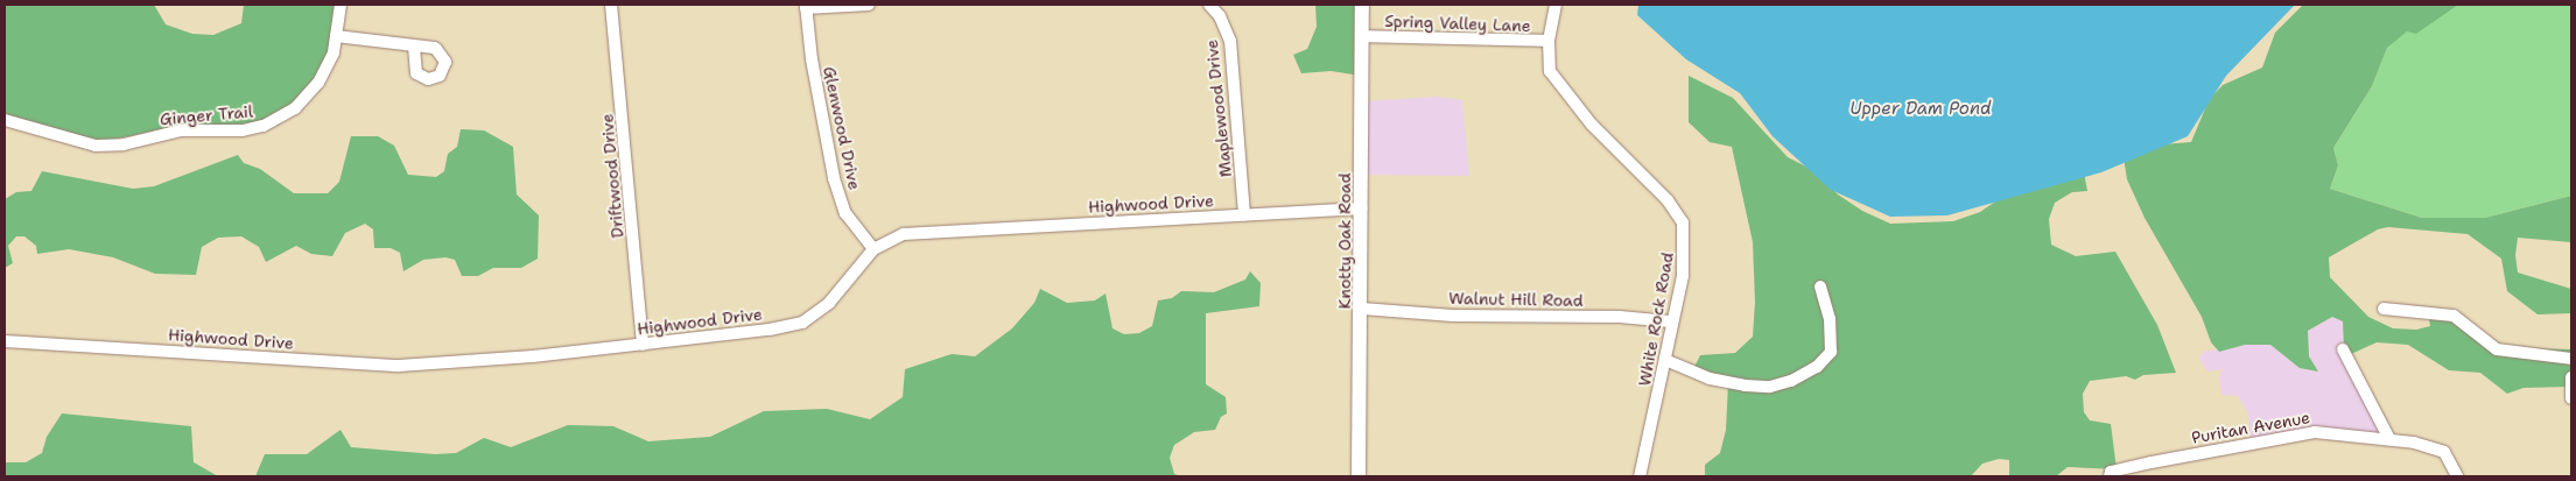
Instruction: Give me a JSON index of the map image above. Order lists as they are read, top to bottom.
{
  "streets": {
    "main road": ["Knotty Oak Road"],
    "street": [
      "Spring Valley Lane",
      "Maplewood Drive",
      "Ginger Trail",
      "Glenwood Drive",
      "Driftwood Drive",
      "Highwood Drive",
      "Walnut Hill Road",
      "White Rock Road",
      "Puritan Avenue"
    ]
  },
  "crossings": [
    ["Spring Valley Lane", "Knotty Oak Road"],
    ["Spring Valley Lane", "White Rock Road"],
    ["Maplewood Drive", "Highwood Drive"],
    ["Glenwood Drive", "Highwood Drive"],
    ["Driftwood Drive", "Highwood Drive"],
    ["Highwood Drive", "Knotty Oak Road"],
    ["Knotty Oak Road", "Walnut Hill Road"],
    ["Walnut Hill Road", "White Rock Road"]
  ],
  "water": ["Upper Dam Pond"]
}
